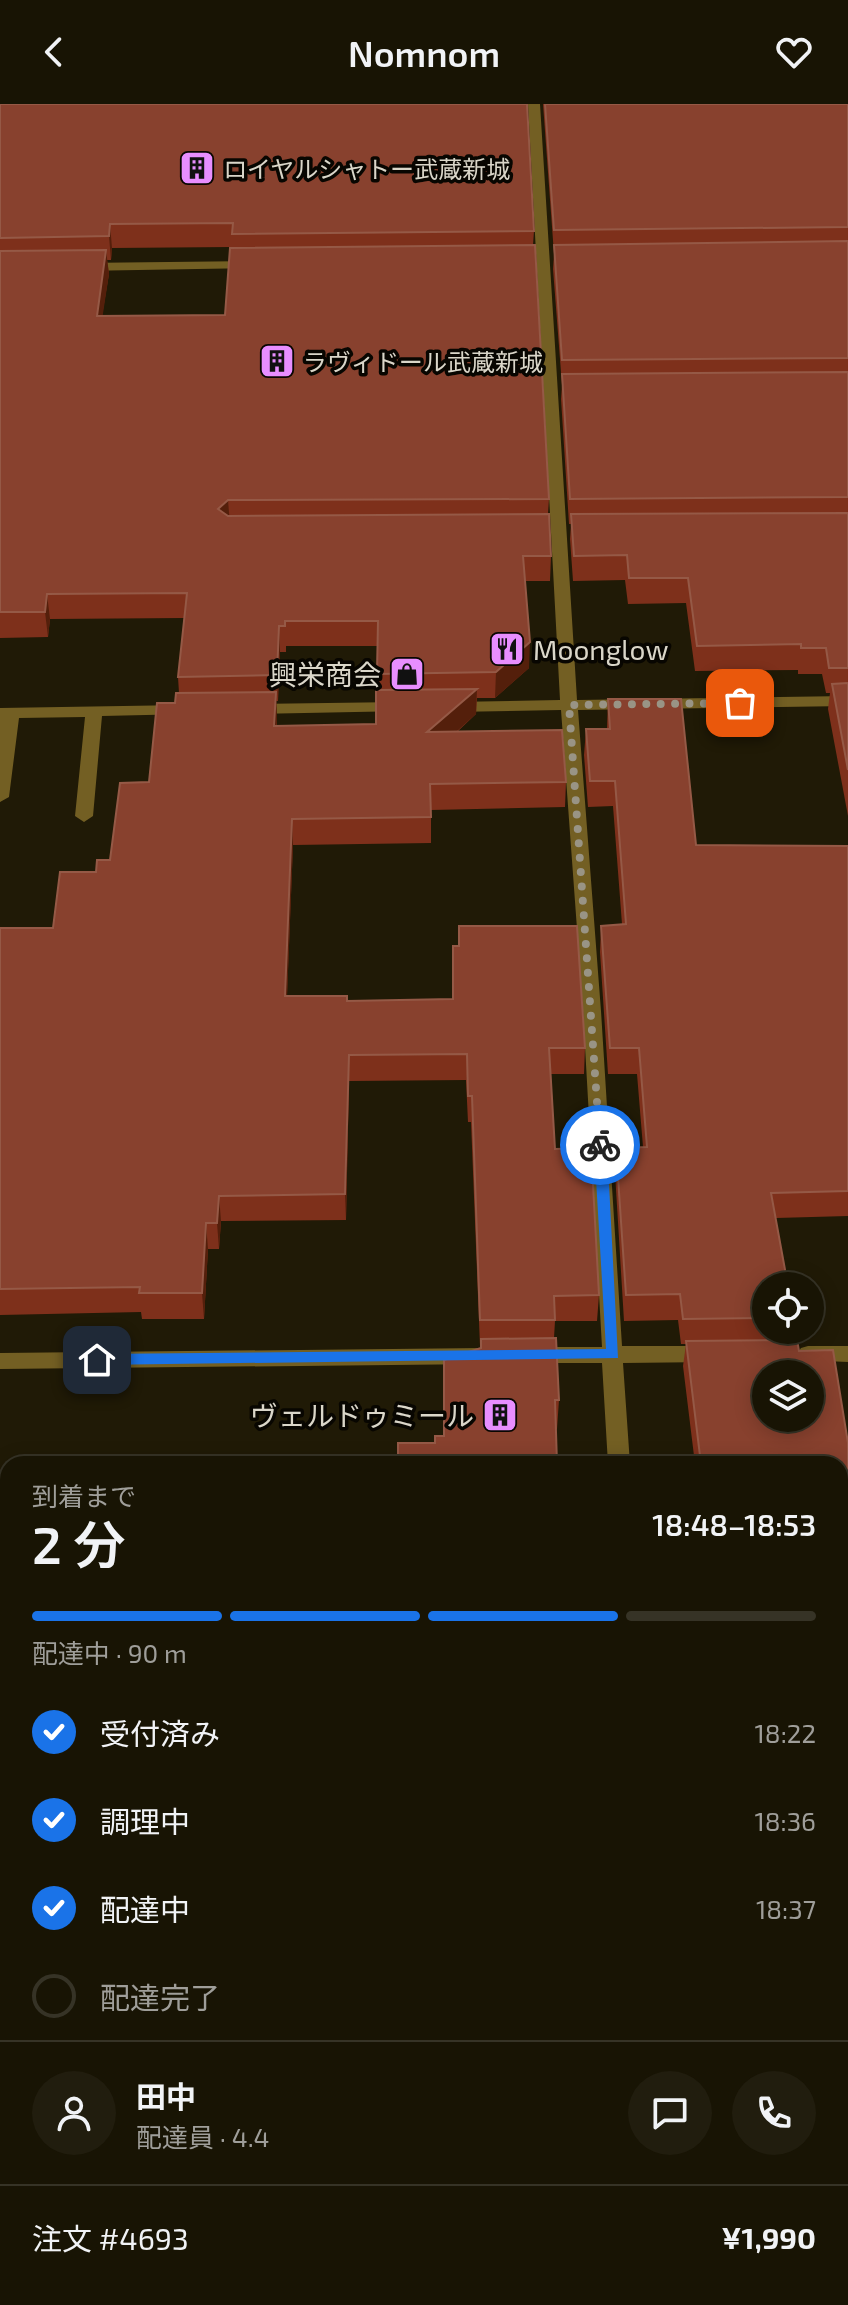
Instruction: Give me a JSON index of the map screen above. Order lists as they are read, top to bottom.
{
  "places": {
    "building": ["ロイヤルシャトー武蔵新城", "ラヴィドール武蔵新城", "ヴェルドゥミール"],
    "restaurant": ["Moonglow"],
    "shop": ["興栄商会"]
  },
  "page": {
    "header": "Nomnom",
    "heading": ["2 分", "到着まで", "18:48–18:53"],
    "panel": [
      "田中",
      "配達員 · 4.4",
      "注文 #4693",
      "¥1,990"
    ],
    "bar": "配達中 · 90 m",
    "list": [
      ["受付済み", "18:22"],
      ["調理中", "18:36"],
      ["配達中", "18:37"],
      "配達完了"
    ]
  }
}
